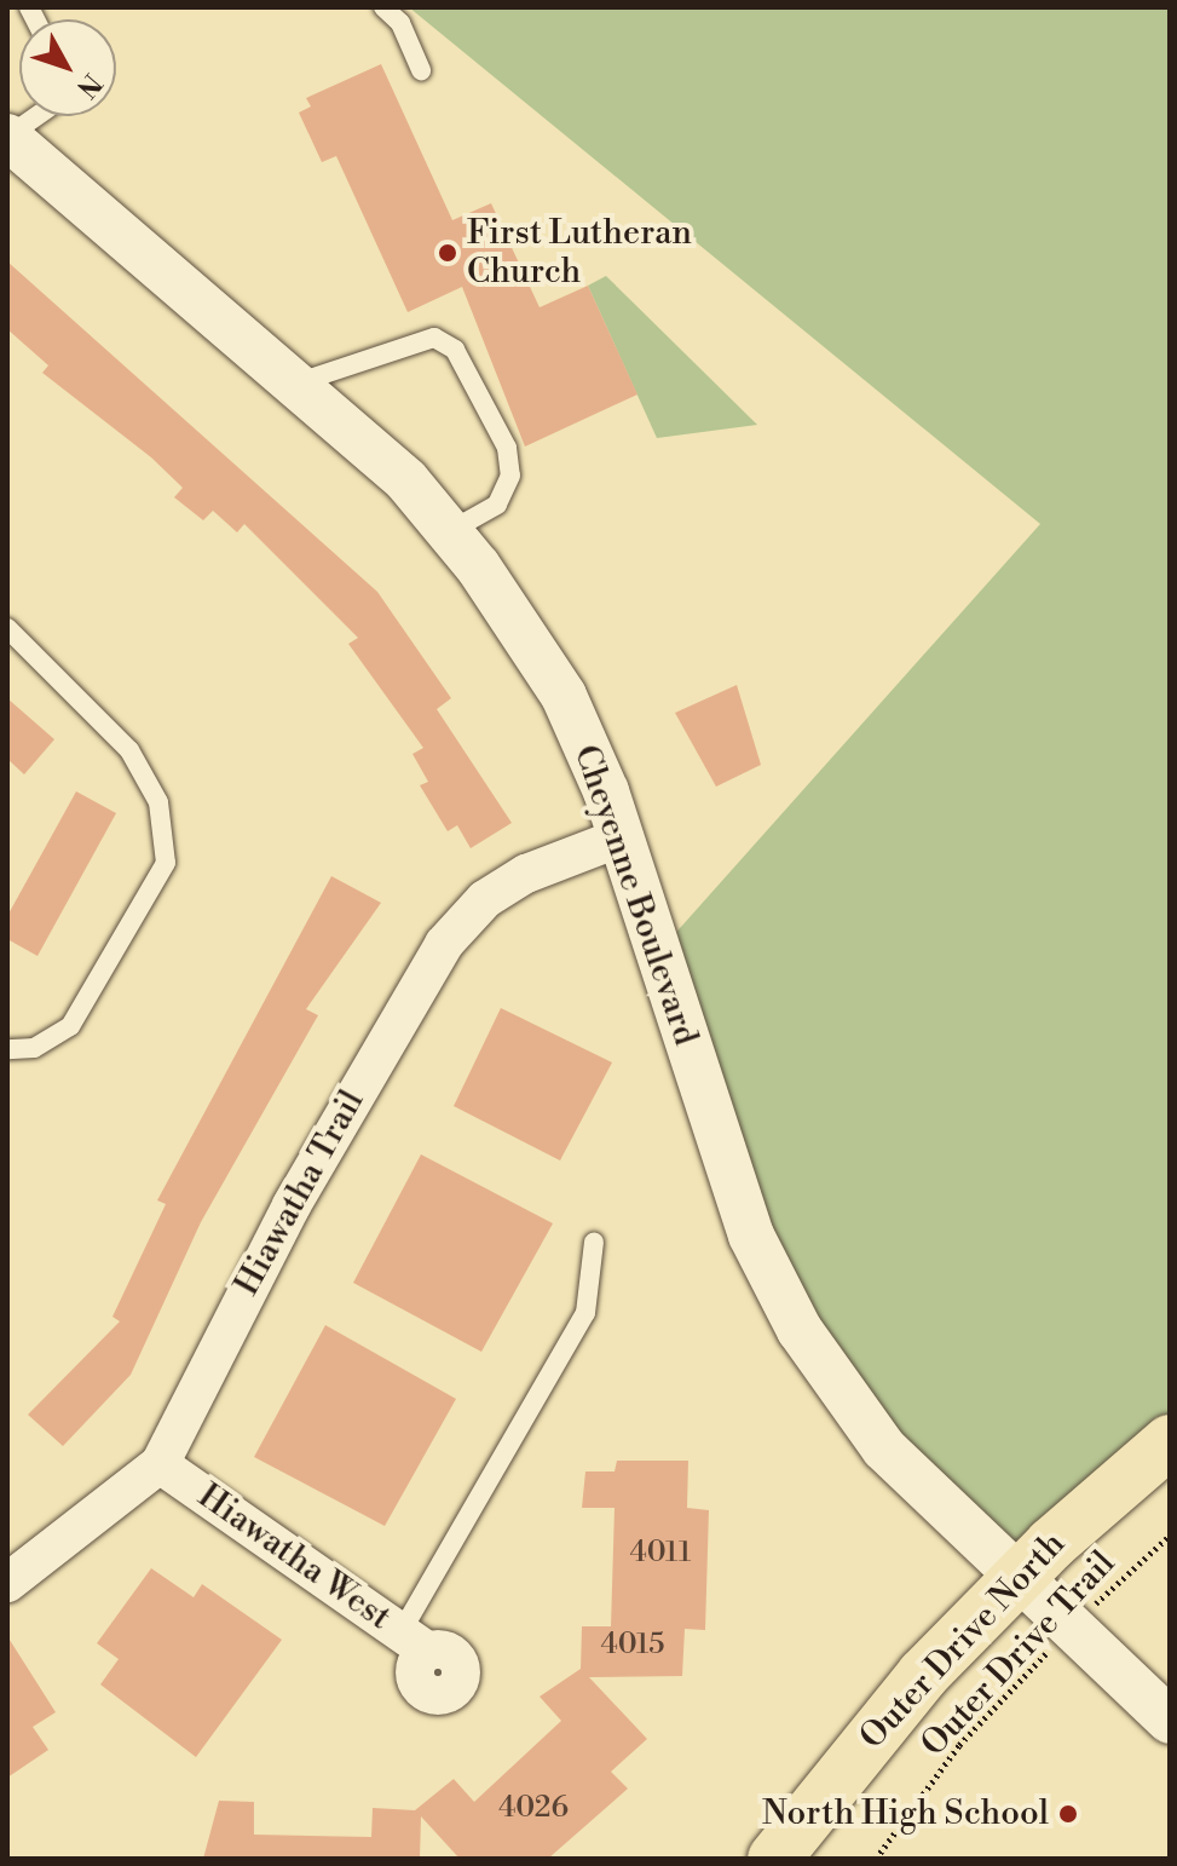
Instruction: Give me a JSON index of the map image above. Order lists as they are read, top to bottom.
{
  "streets": {
    "main road": ["Outer Drive North"],
    "street": ["Cheyenne Boulevard", "Hiawatha Trail", "Hiawatha West"],
    "path": ["Outer Drive Trail"]
  },
  "crossings": [
    ["Cheyenne Boulevard", "Hiawatha Trail"],
    ["Cheyenne Boulevard", "Outer Drive North"],
    ["Cheyenne Boulevard", "Outer Drive Trail"],
    ["Hiawatha Trail", "Hiawatha West"]
  ],
  "places": ["First Lutheran Church", "North High School"],
  "house_numbers": ["4011", "4015", "4026"],
  "north": "bottom right"
}
